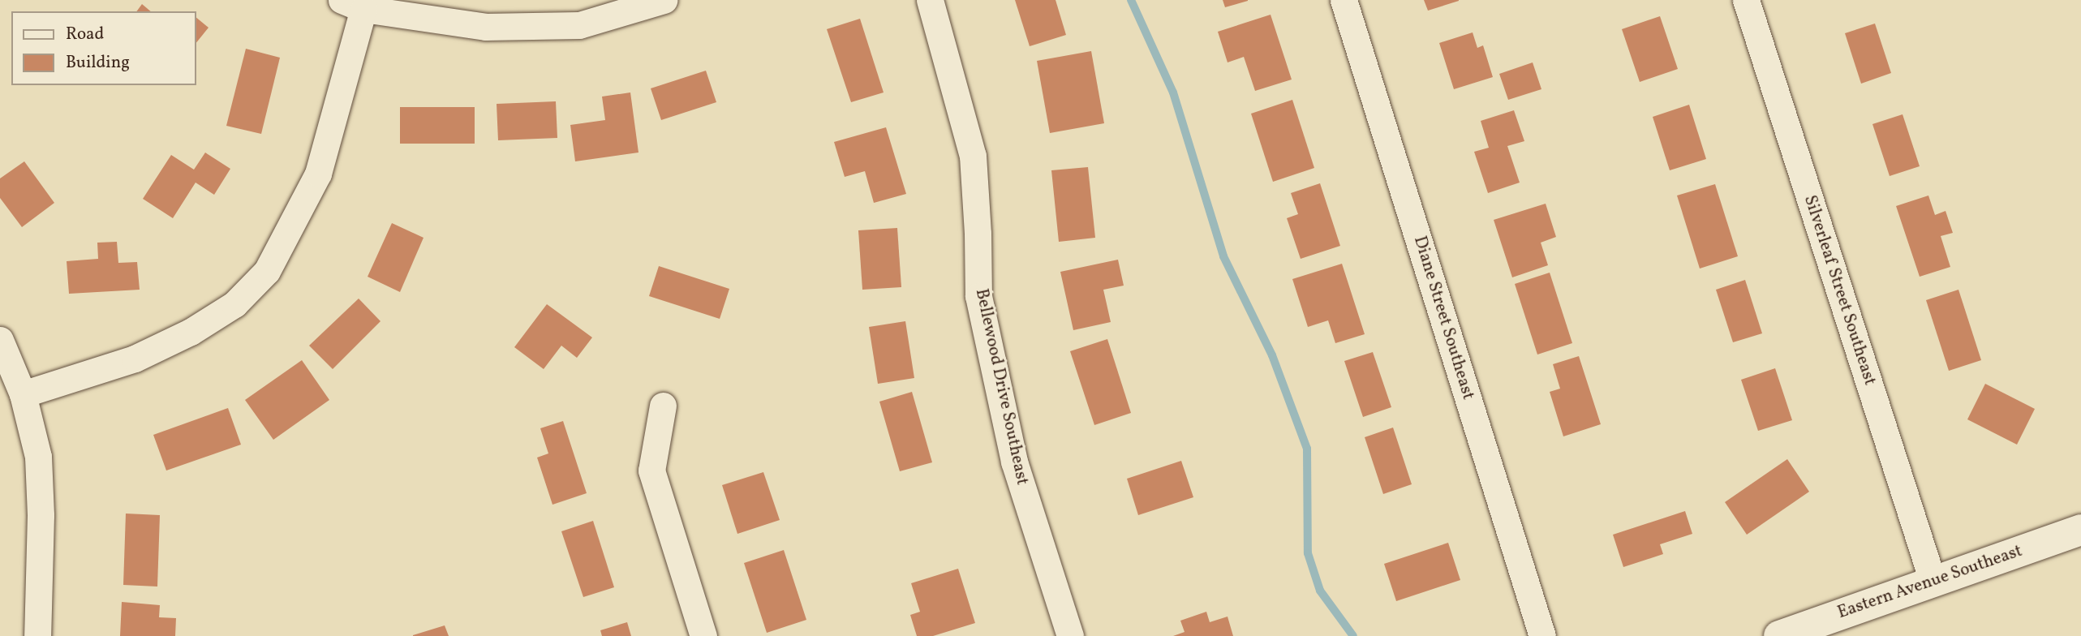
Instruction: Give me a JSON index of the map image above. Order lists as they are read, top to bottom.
{
  "streets": {
    "street": [
      "Silverleaf Street Southeast",
      "Diane Street Southeast",
      "Bellewood Drive Southeast",
      "Eastern Avenue Southeast"
    ]
  },
  "crossings": [
    ["Silverleaf Street Southeast", "Eastern Avenue Southeast"]
  ],
  "legend": ["Road", "Building"]
}
